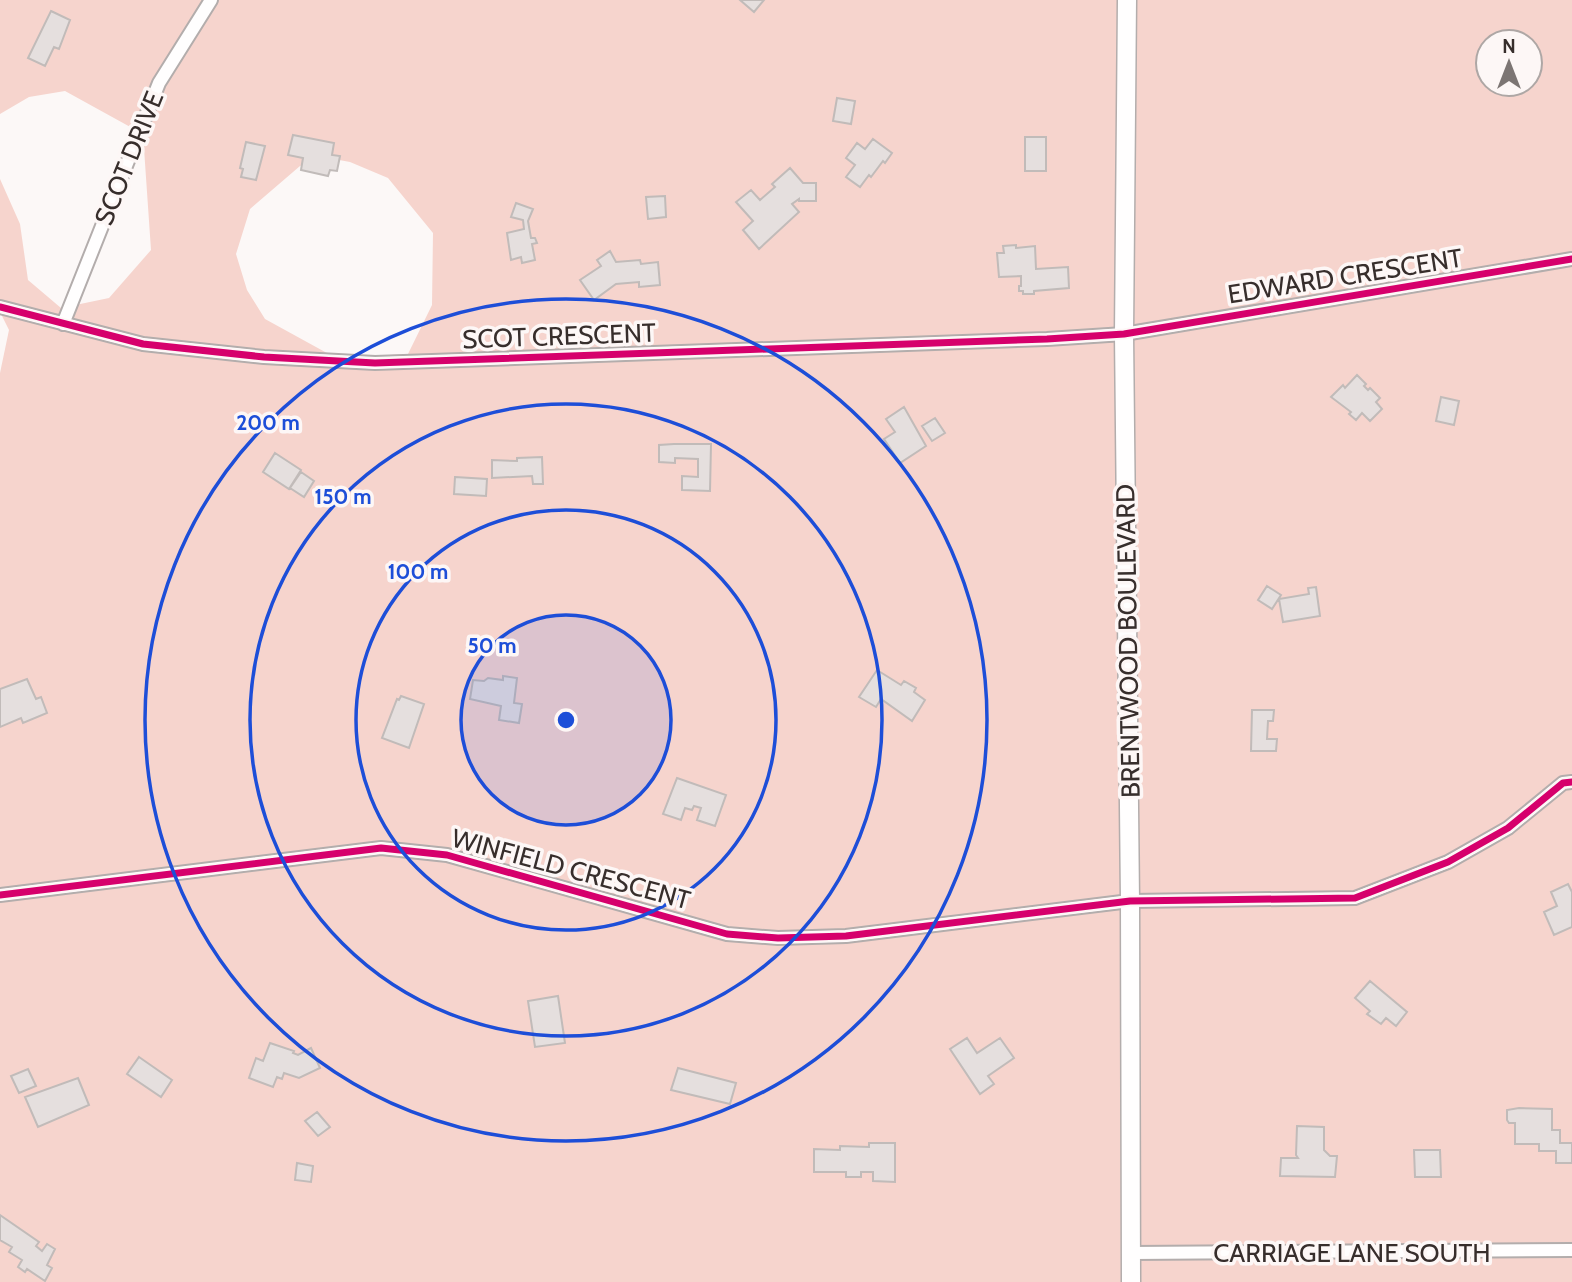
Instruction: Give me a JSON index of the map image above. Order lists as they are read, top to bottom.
{
  "streets": {
    "street": [
      "SCOT DRIVE",
      "EDWARD CRESCENT",
      "SCOT CRESCENT",
      "BRENTWOOD BOULEVARD",
      "WINFIELD CRESCENT",
      "CARRIAGE LANE SOUTH"
    ]
  },
  "crossings": [
    ["SCOT DRIVE", "SCOT CRESCENT"],
    ["EDWARD CRESCENT", "SCOT CRESCENT"],
    ["EDWARD CRESCENT", "BRENTWOOD BOULEVARD"],
    ["SCOT CRESCENT", "BRENTWOOD BOULEVARD"],
    ["BRENTWOOD BOULEVARD", "WINFIELD CRESCENT"],
    ["BRENTWOOD BOULEVARD", "CARRIAGE LANE SOUTH"]
  ],
  "north": "top",
  "rings": [
    "200 m",
    "150 m",
    "100 m",
    "50 m"
  ]
}
